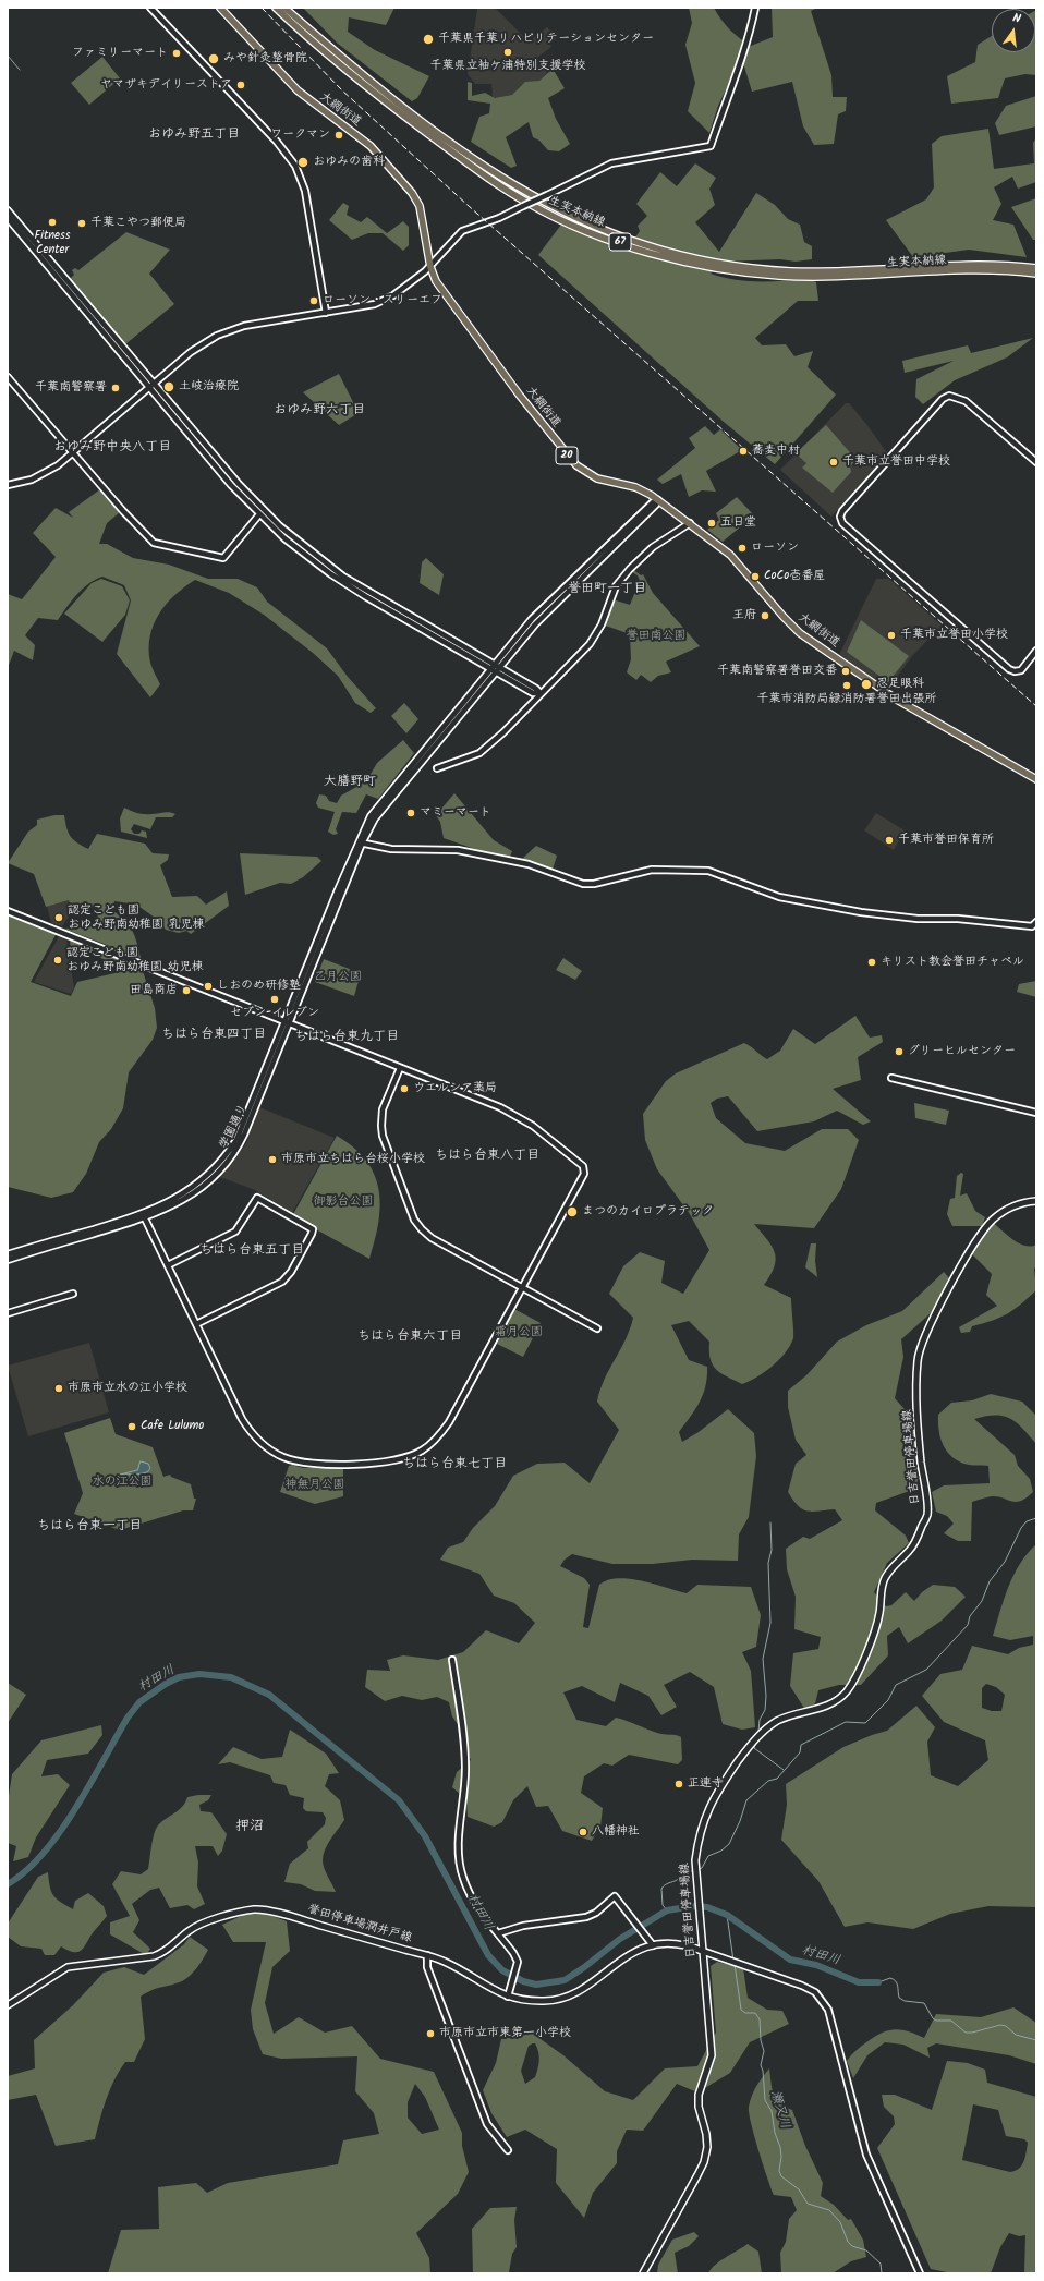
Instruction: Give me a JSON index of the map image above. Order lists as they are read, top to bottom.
{
  "streets": {
    "main road": [
      "大網街道",
      "生実本納線",
      "67",
      "20",
      "日吉誉田停車場線",
      "誉田停車場潤井戸線"
    ],
    "street": ["学園通り"]
  },
  "crossings": [
    ["日吉誉田停車場線", "誉田停車場潤井戸線"]
  ],
  "districts": [
    "おゆみ野五丁目",
    "おゆみ野六丁目",
    "おゆみ野中央八丁目",
    "誉田町一丁目",
    "大膳野町",
    "ちはら台東四丁目",
    "ちはら台東九丁目",
    "ちはら台東八丁目",
    "ちはら台東五丁目",
    "ちはら台東六丁目",
    "ちはら台東七丁目",
    "ちはら台東一丁目",
    "押沼"
  ],
  "water": ["村田川", "瀬又川"],
  "parks": [
    "誉田南公園",
    "乙月公園",
    "御影台公園",
    "霜月公園",
    "水の江公園",
    "神無月公園"
  ],
  "places": [
    "千葉県千葉リハビリテーションセンター",
    "千葉県立袖ケ浦特別支援学校",
    "ファミリーマート",
    "みや針灸整骨院",
    "ヤマザキデイリーストア",
    "ワークマン",
    "おゆみの歯科",
    "Fitness Center",
    "千葉こやつ郵便局",
    "ローソン・スリーエフ",
    "土岐治療院",
    "千葉南警察署",
    "蕎麦中村",
    "千葉市立誉田中学校",
    "五日堂",
    "ローソン",
    "CoCo壱番屋",
    "王府",
    "千葉市立誉田小学校",
    "千葉南警察署誉田交番",
    "忍足眼科",
    "千葉市消防局緑消防署誉田出張所",
    "マミーマート",
    "千葉市誉田保育所",
    "認定こども園 おゆみ野南幼稚園 乳児棟",
    "認定こども園 おゆみ野南幼稚園 幼児棟",
    "キリスト教会誉田チャペル",
    "しおのめ研修塾",
    "田島商店",
    "セブン-イレブン",
    "グリーヒルセンター",
    "ウエルシア薬局",
    "市原市立ちはら台桜小学校",
    "まつのカイロプラテック",
    "市原市立水の江小学校",
    "Cafe Lulumo",
    "正連寺",
    "八幡神社",
    "市原市立市東第一小学校"
  ],
  "north": "top"
}
